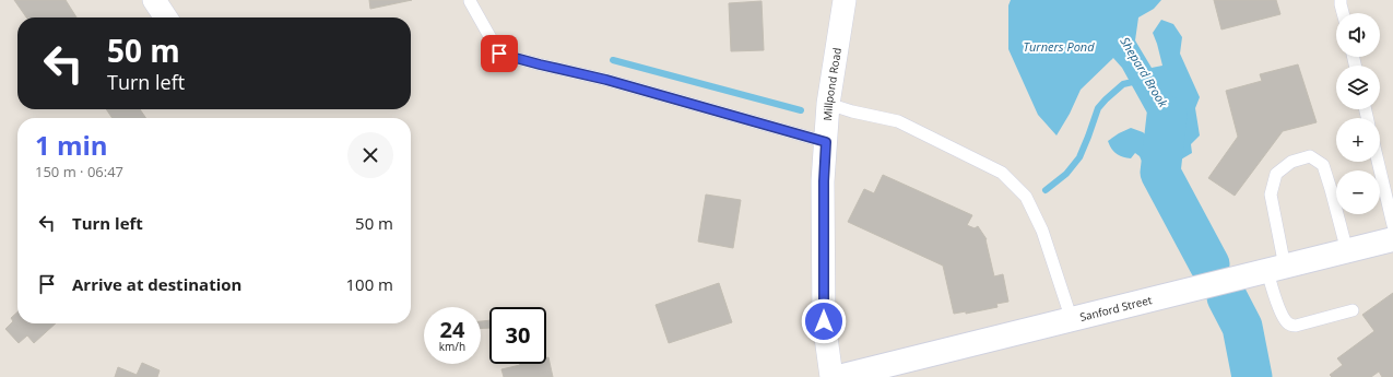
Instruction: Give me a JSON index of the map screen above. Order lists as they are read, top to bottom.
{
  "streets": {
    "street": ["Millpond Road", "Sanford Street"]
  },
  "water": ["Turners Pond", "Shepard Brook"],
  "page": {
    "map_buttons": ["+", "−"],
    "turn": ["50 m", "Turn left"],
    "heading": ["1 min", "150 m · 06:47"],
    "list": [
      {
        "name": "Turn left",
        "value": "50 m"
      },
      {
        "name": "Arrive at destination",
        "value": "100 m"
      }
    ],
    "speed": "24 km/h",
    "limit": "30"
  }
}
